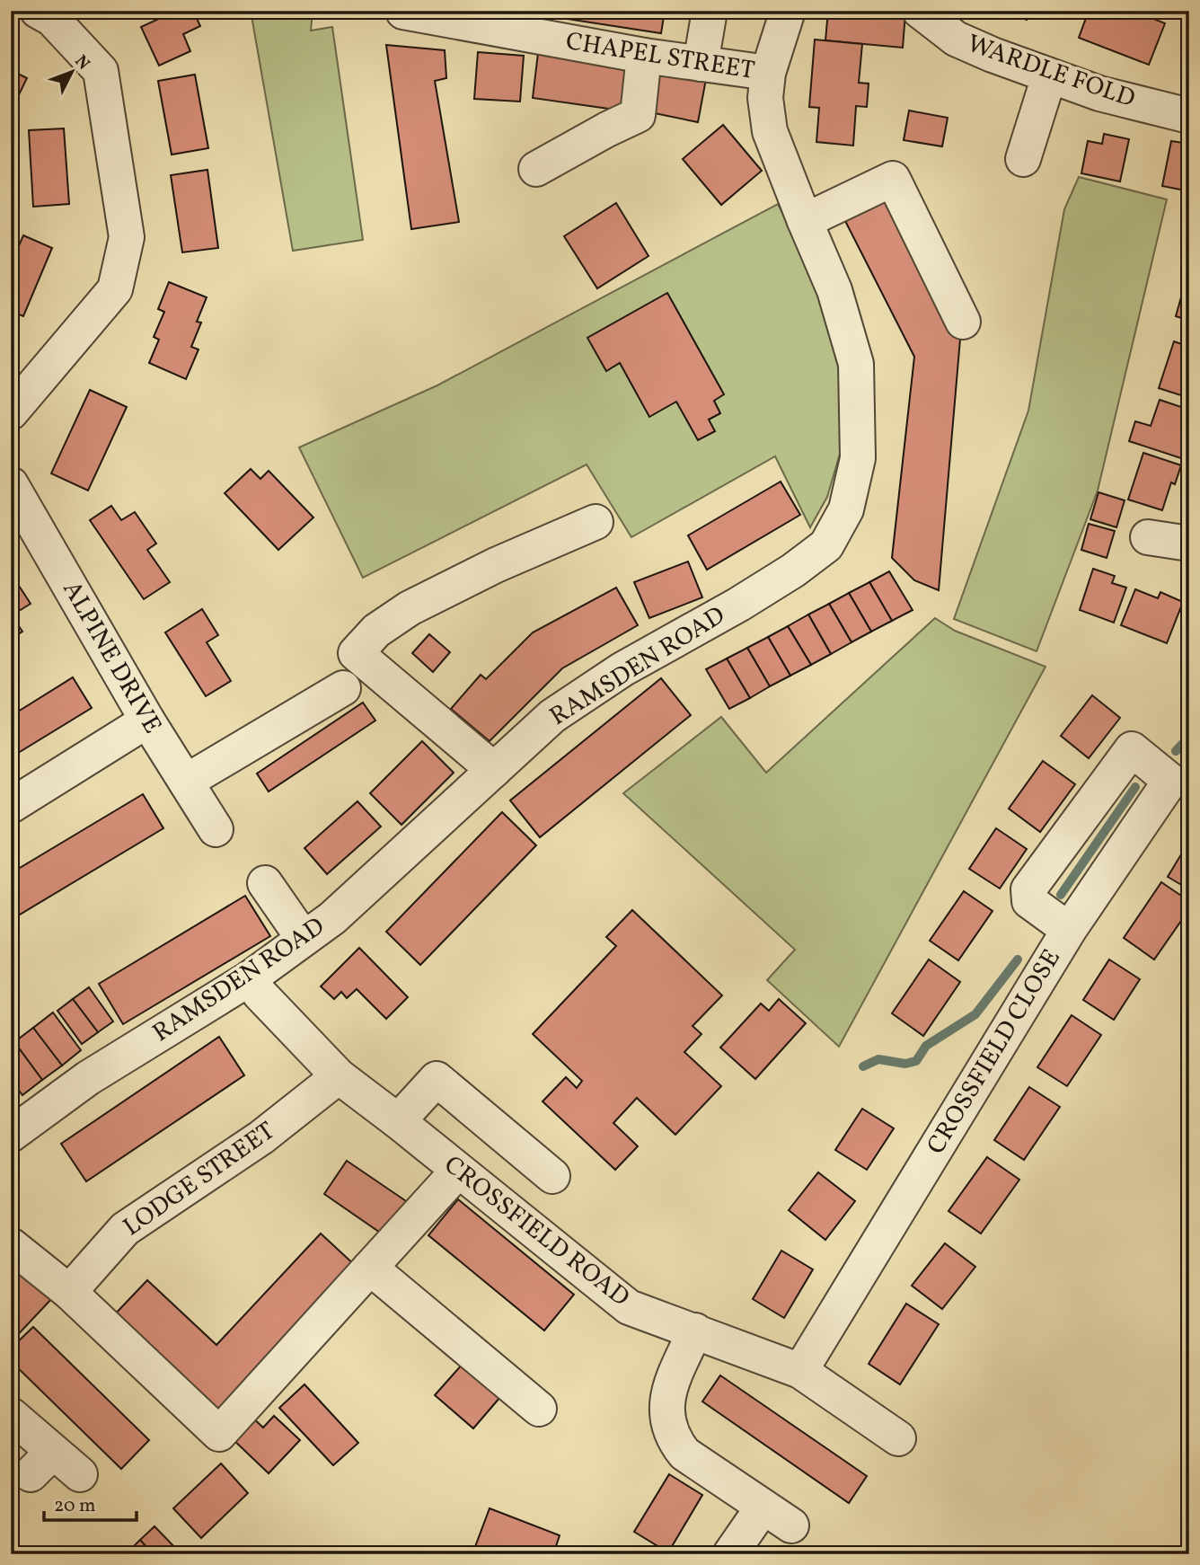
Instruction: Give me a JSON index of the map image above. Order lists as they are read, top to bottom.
{
  "streets": {
    "street": [
      "CHAPEL STREET",
      "WARDLE FOLD",
      "ALPINE DRIVE",
      "RAMSDEN ROAD",
      "CROSSFIELD CLOSE",
      "LODGE STREET",
      "CROSSFIELD ROAD"
    ]
  },
  "crossings": [
    ["CHAPEL STREET", "RAMSDEN ROAD"],
    ["RAMSDEN ROAD", "CROSSFIELD ROAD"],
    ["CROSSFIELD CLOSE", "CROSSFIELD ROAD"],
    ["LODGE STREET", "CROSSFIELD ROAD"]
  ],
  "scale_bar": "20 m",
  "north": "top right"
}
